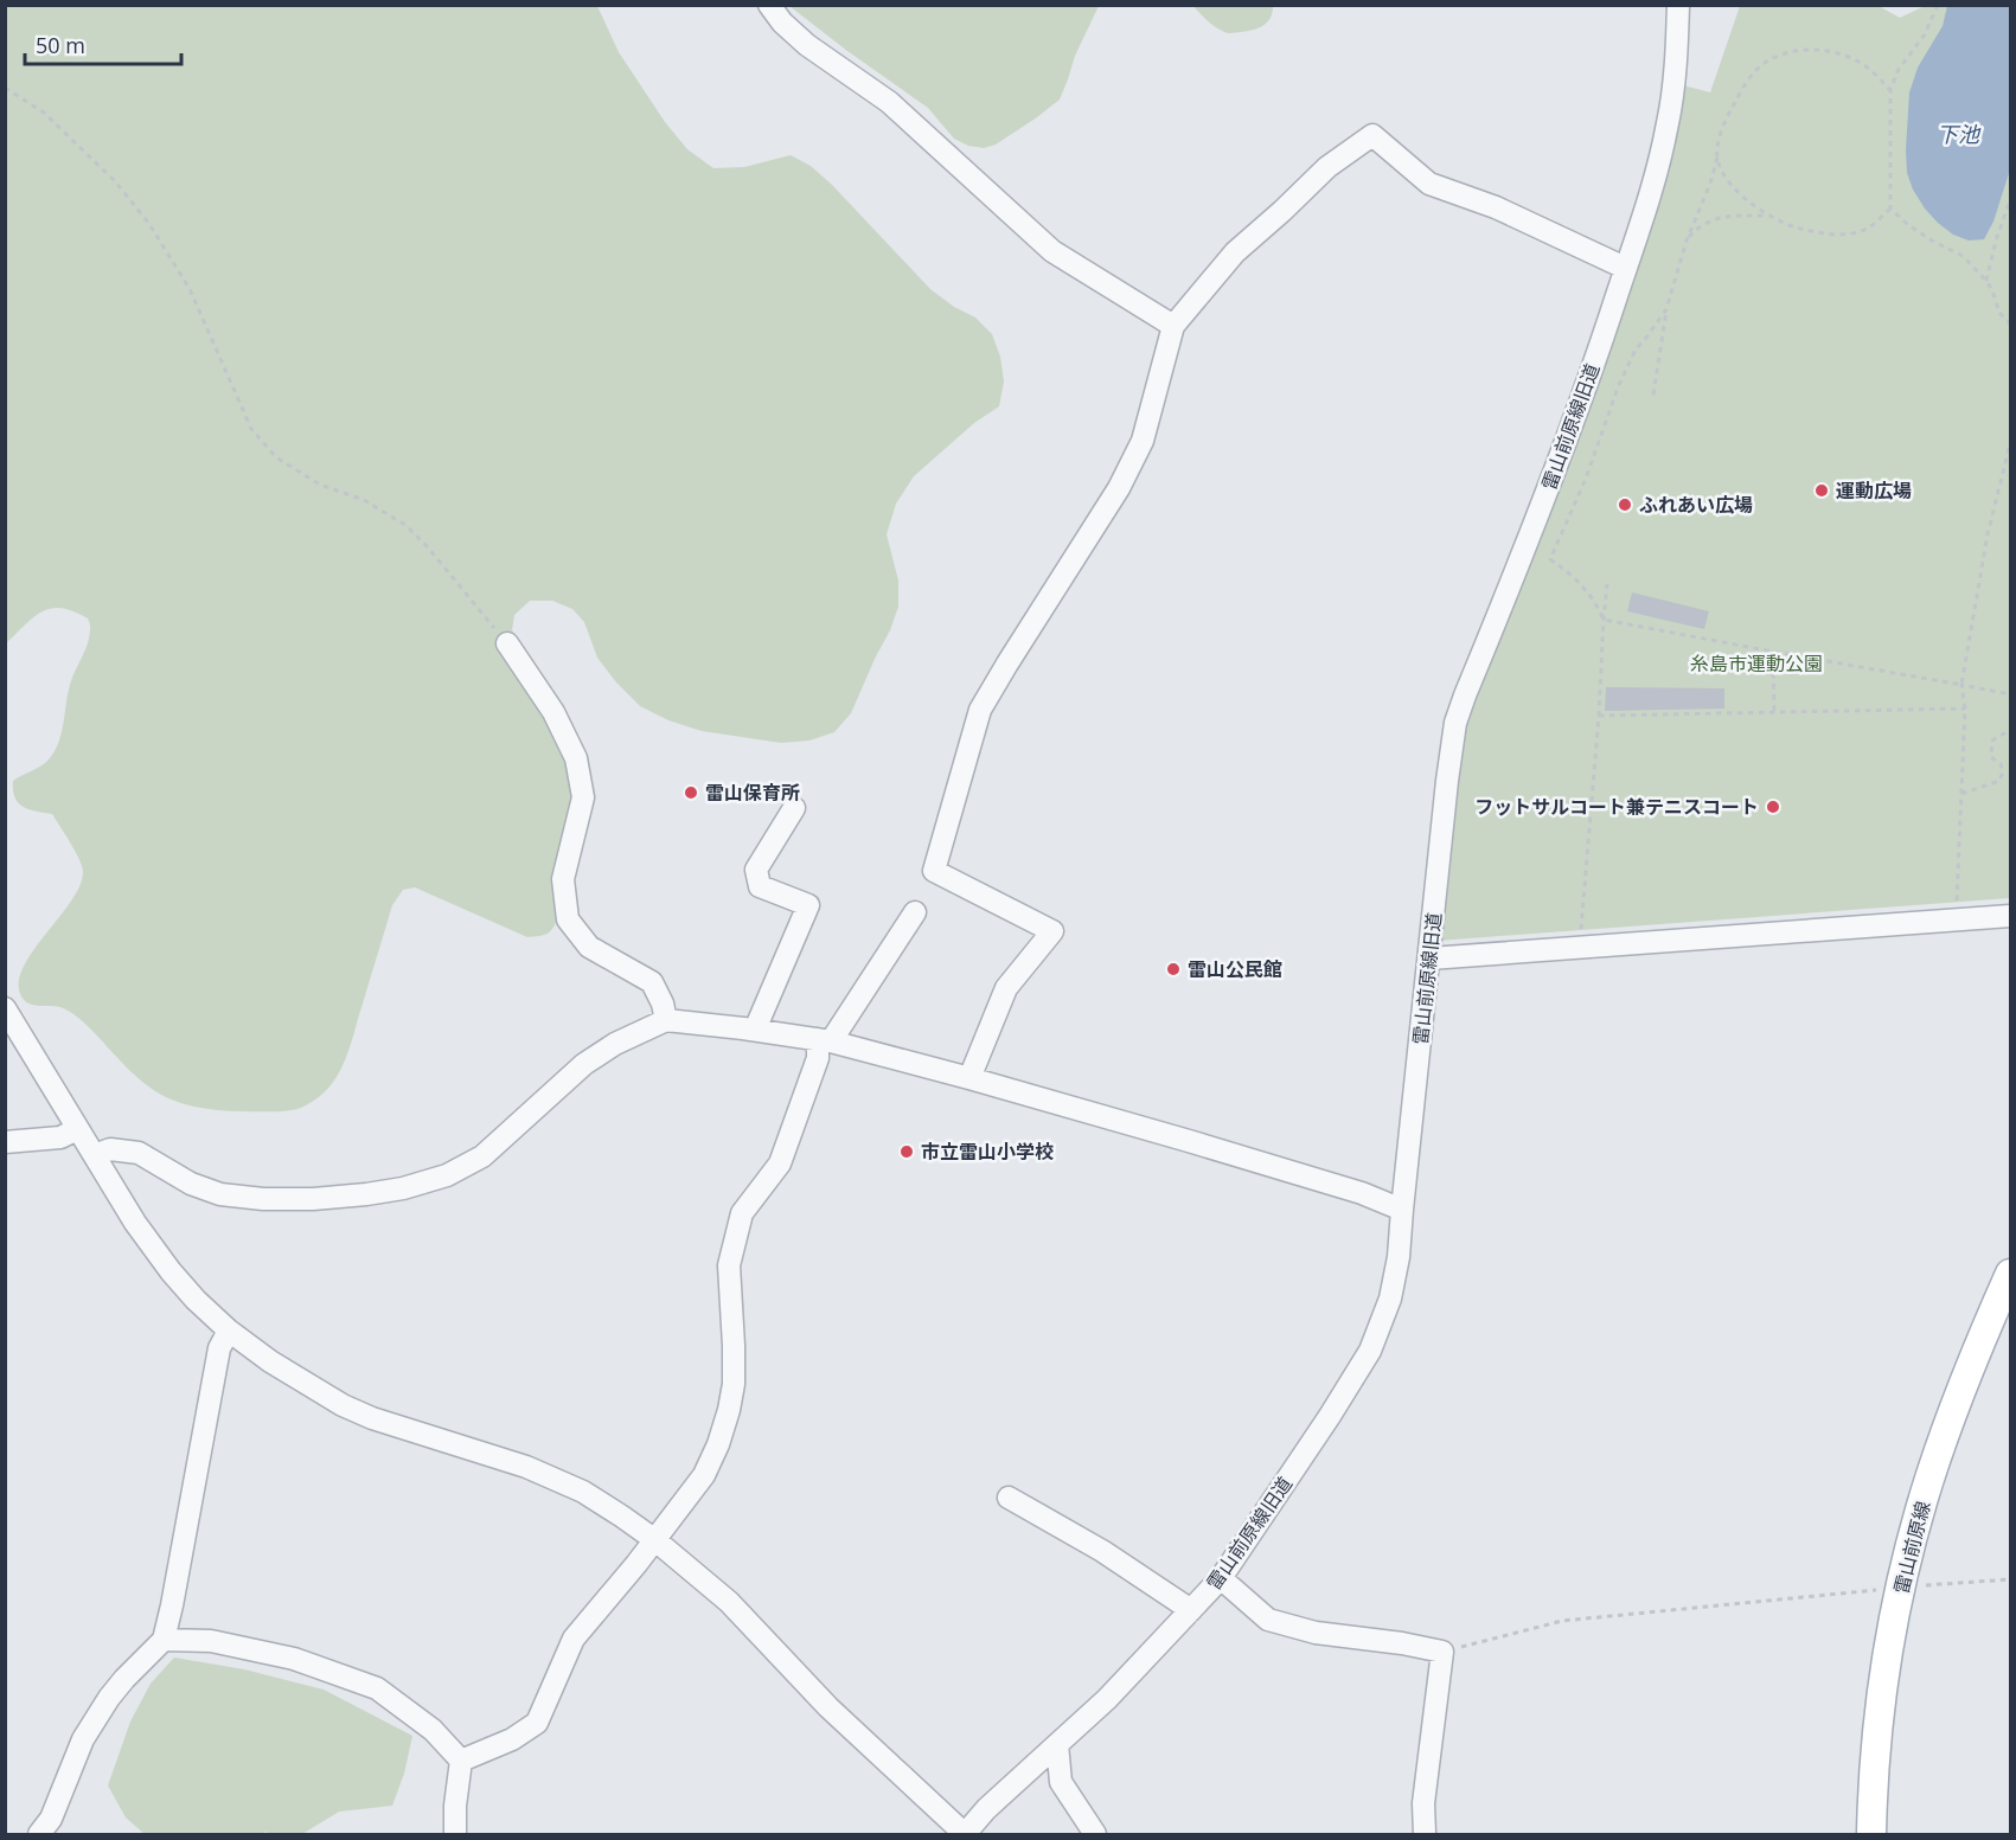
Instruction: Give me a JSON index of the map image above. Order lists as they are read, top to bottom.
{
  "streets": {
    "main road": ["雷山前原線"],
    "street": ["雷山前原線旧道"]
  },
  "water": ["下池"],
  "parks": ["糸島市運動公園"],
  "places": [
    "運動広場",
    "ふれあい広場",
    "雷山保育所",
    "フットサルコート兼テニスコート",
    "雷山公民館",
    "市立雷山小学校"
  ],
  "scale_bar": "50 m"
}
